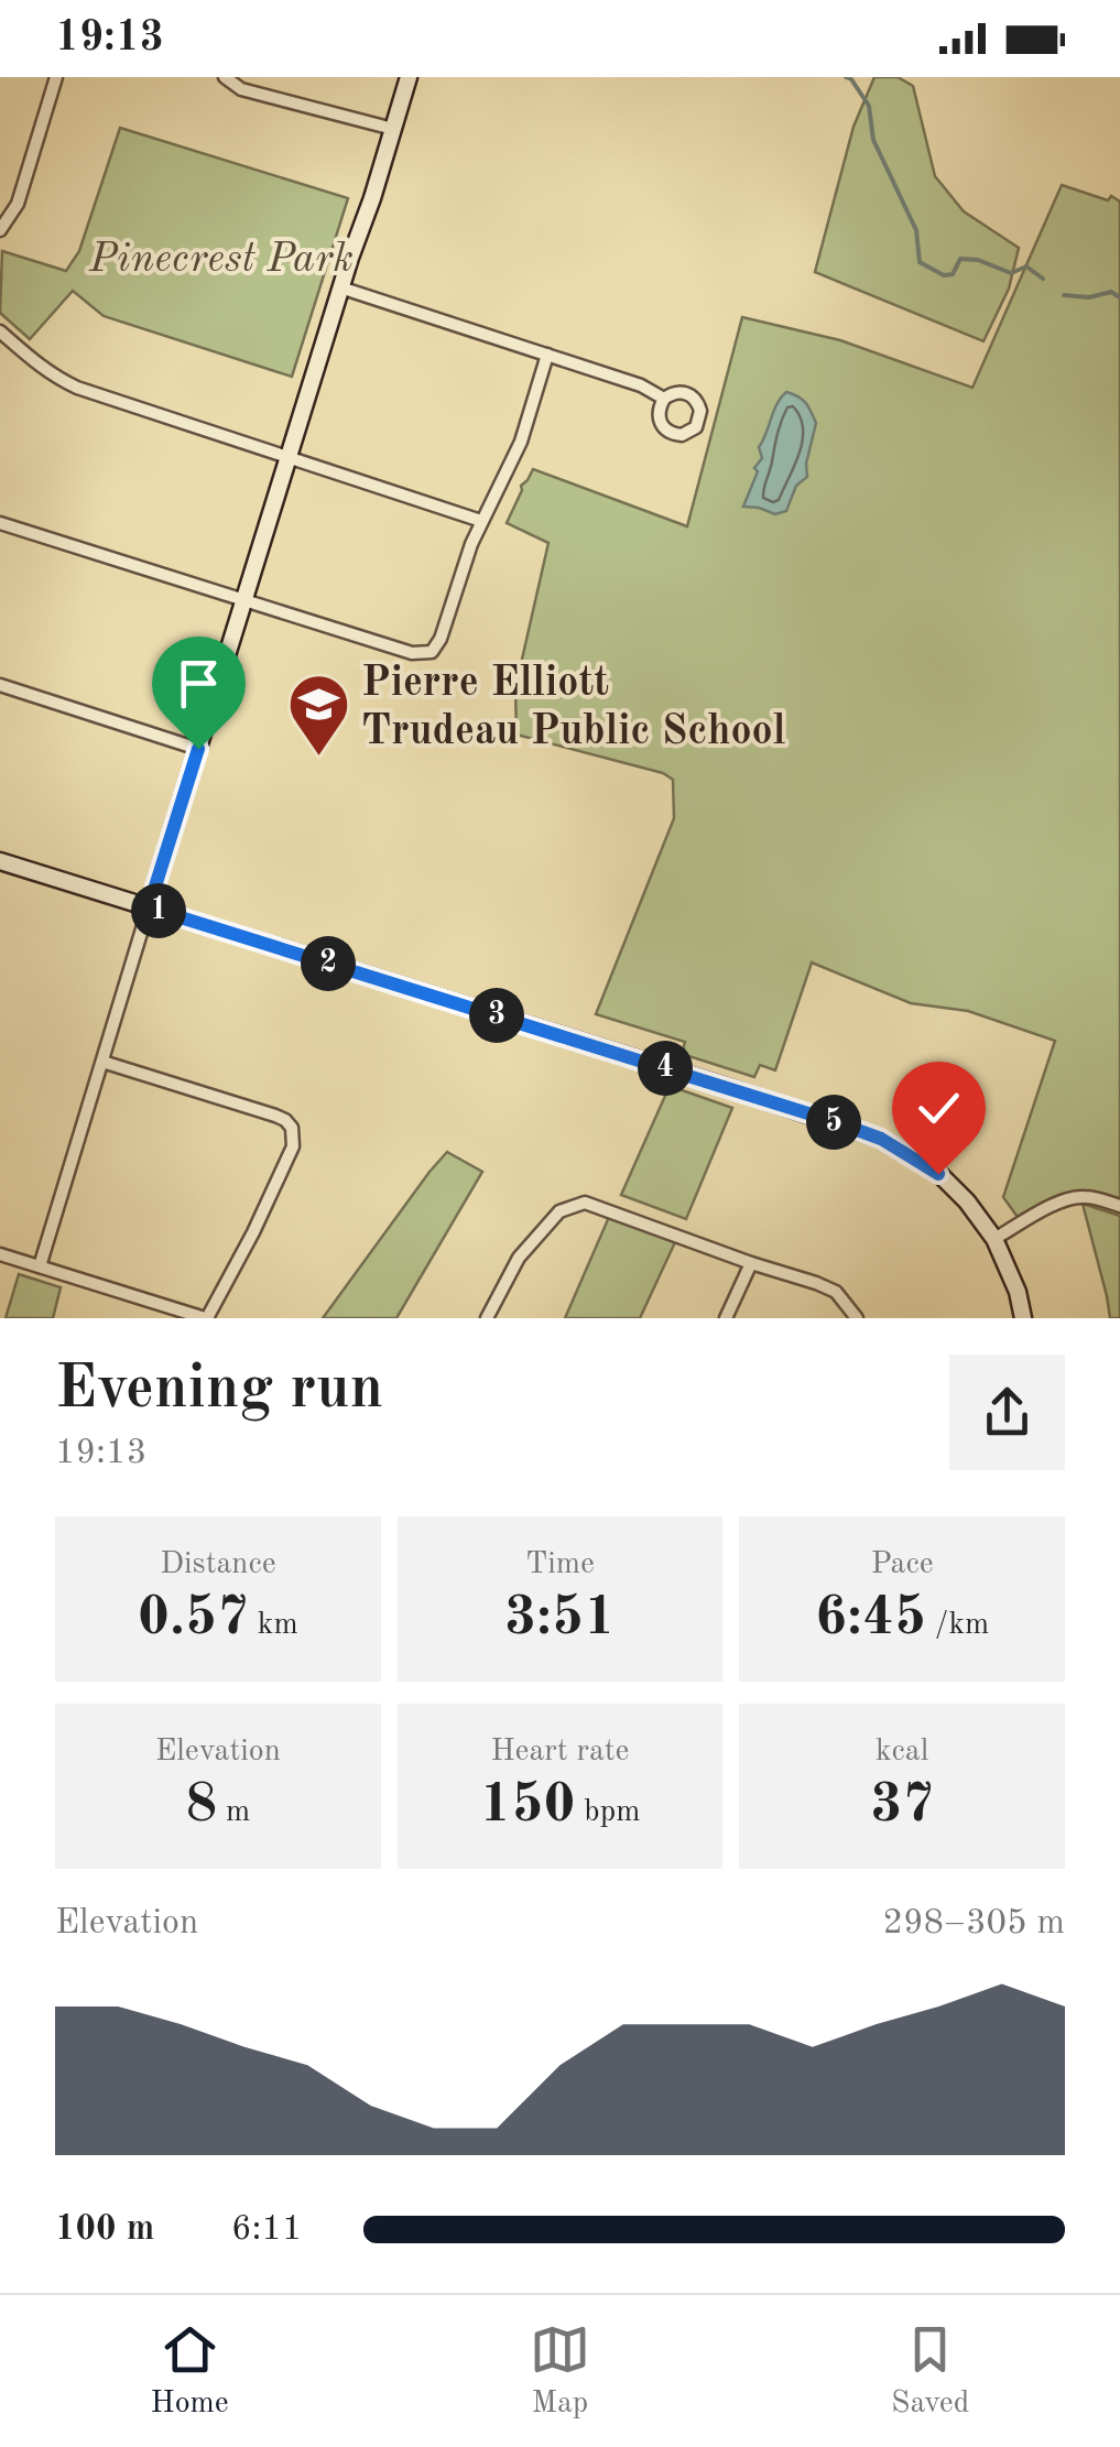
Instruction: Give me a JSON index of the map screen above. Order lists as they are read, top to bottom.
{
  "parks": ["Pinecrest Park"],
  "places": {
    "school or university": ["Pierre Elliott Trudeau Public School"]
  },
  "page": {
    "status": "19:13",
    "pins": [
      "1",
      "2",
      "3",
      "4",
      "5"
    ],
    "heading": ["Evening run", "19:13"],
    "stats": [
      ["Distance", "0.57 km"],
      ["Time", "3:51"],
      ["Pace", "6:45 /km"],
      ["Elevation", "8 m"],
      ["Heart rate", "150 bpm"],
      ["kcal", "37"]
    ],
    "chart": ["Elevation", "298–305 m"],
    "list": [
      {
        "name": "100 m",
        "note": "6:11"
      }
    ],
    "tabs": ["Home", "Map", "Saved"]
  }
}
